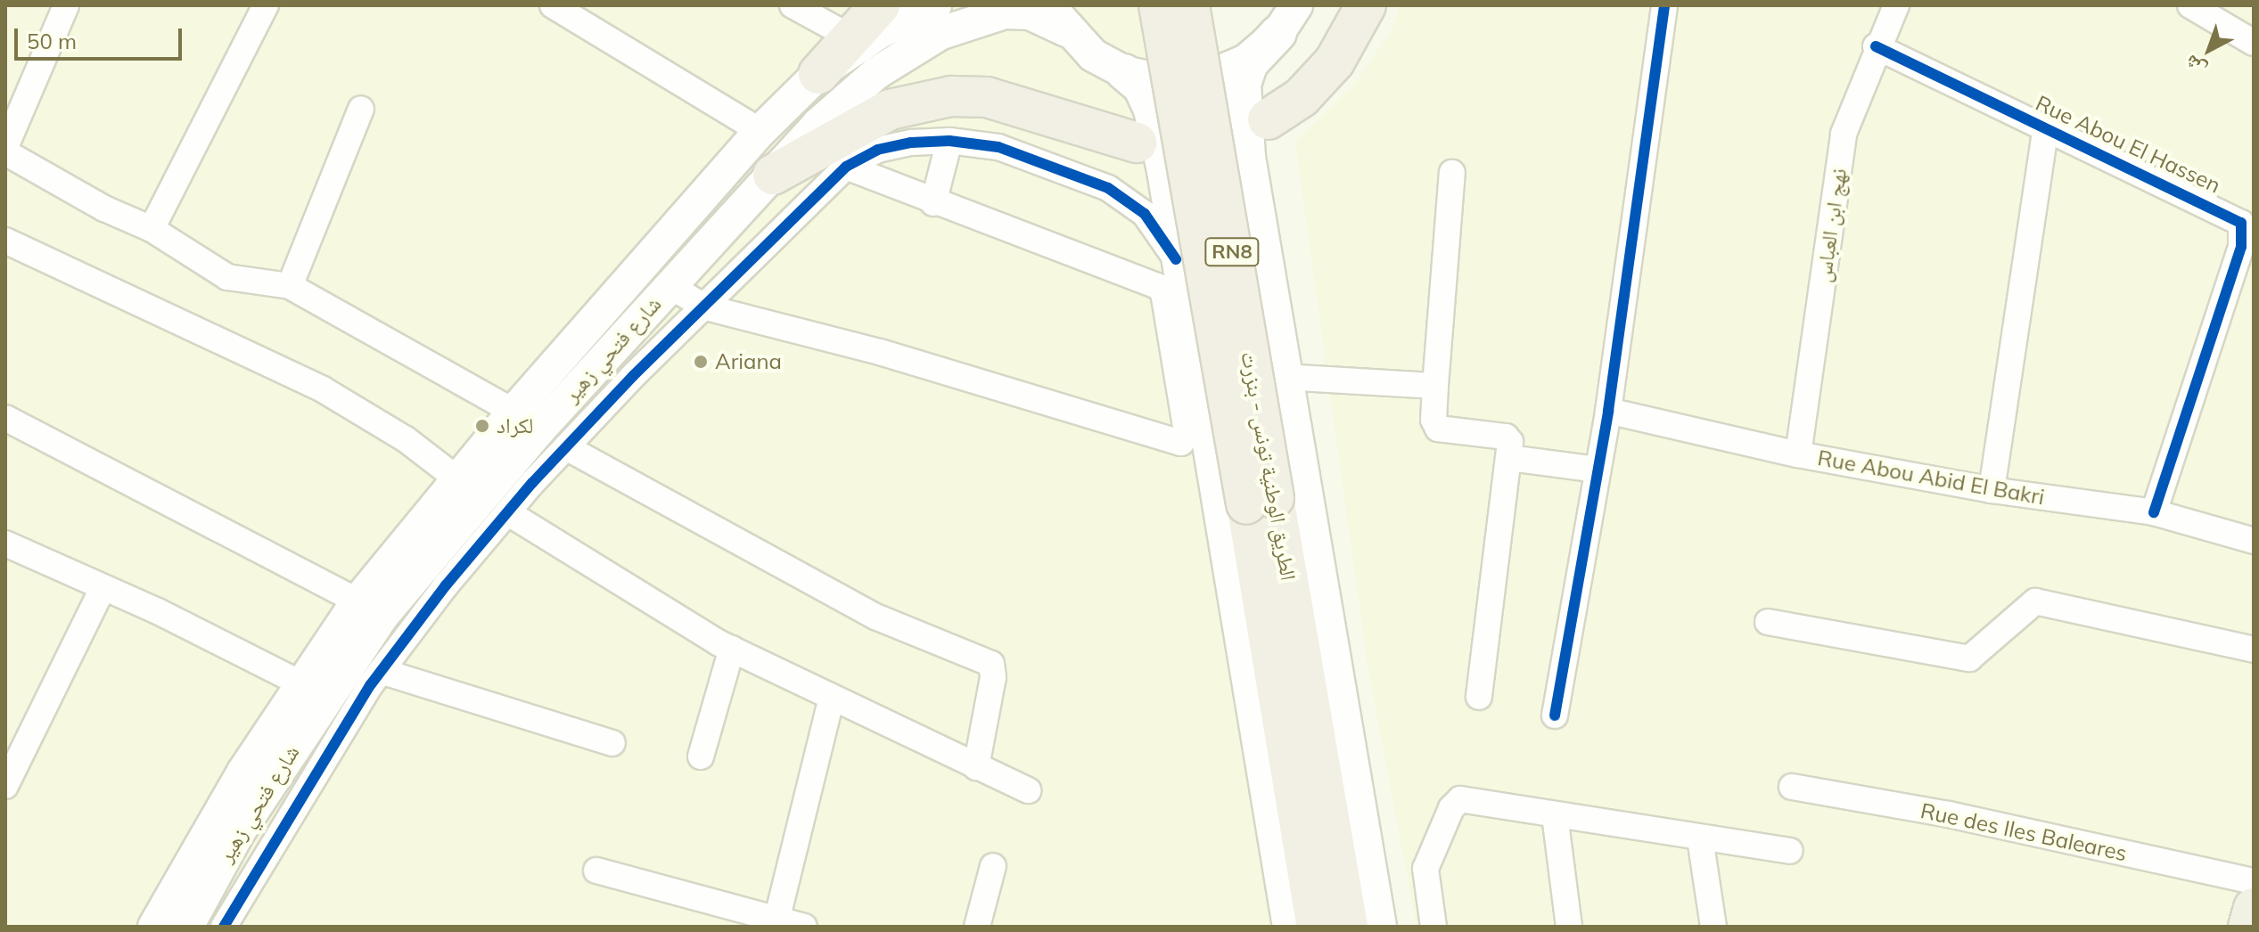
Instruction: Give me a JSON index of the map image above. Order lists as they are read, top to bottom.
{
  "streets": {
    "highway": ["RN8", "الطريق الوطنية تونس - بنزرت"],
    "street": [
      "Rue Abou El Hassen",
      "نهج ابن العباس",
      "شارع فتحي زهير",
      "Rue Abou Abid El Bakri",
      "Rue des Iles Baleares"
    ]
  },
  "crossings": [
    ["Rue Abou El Hassen", "نهج ابن العباس"],
    ["Rue Abou El Hassen", "Rue Abou Abid El Bakri"],
    ["نهج ابن العباس", "Rue Abou Abid El Bakri"]
  ],
  "places": ["Ariana", "لكراد"],
  "scale_bar": "50 m",
  "north": "bottom left"
}
